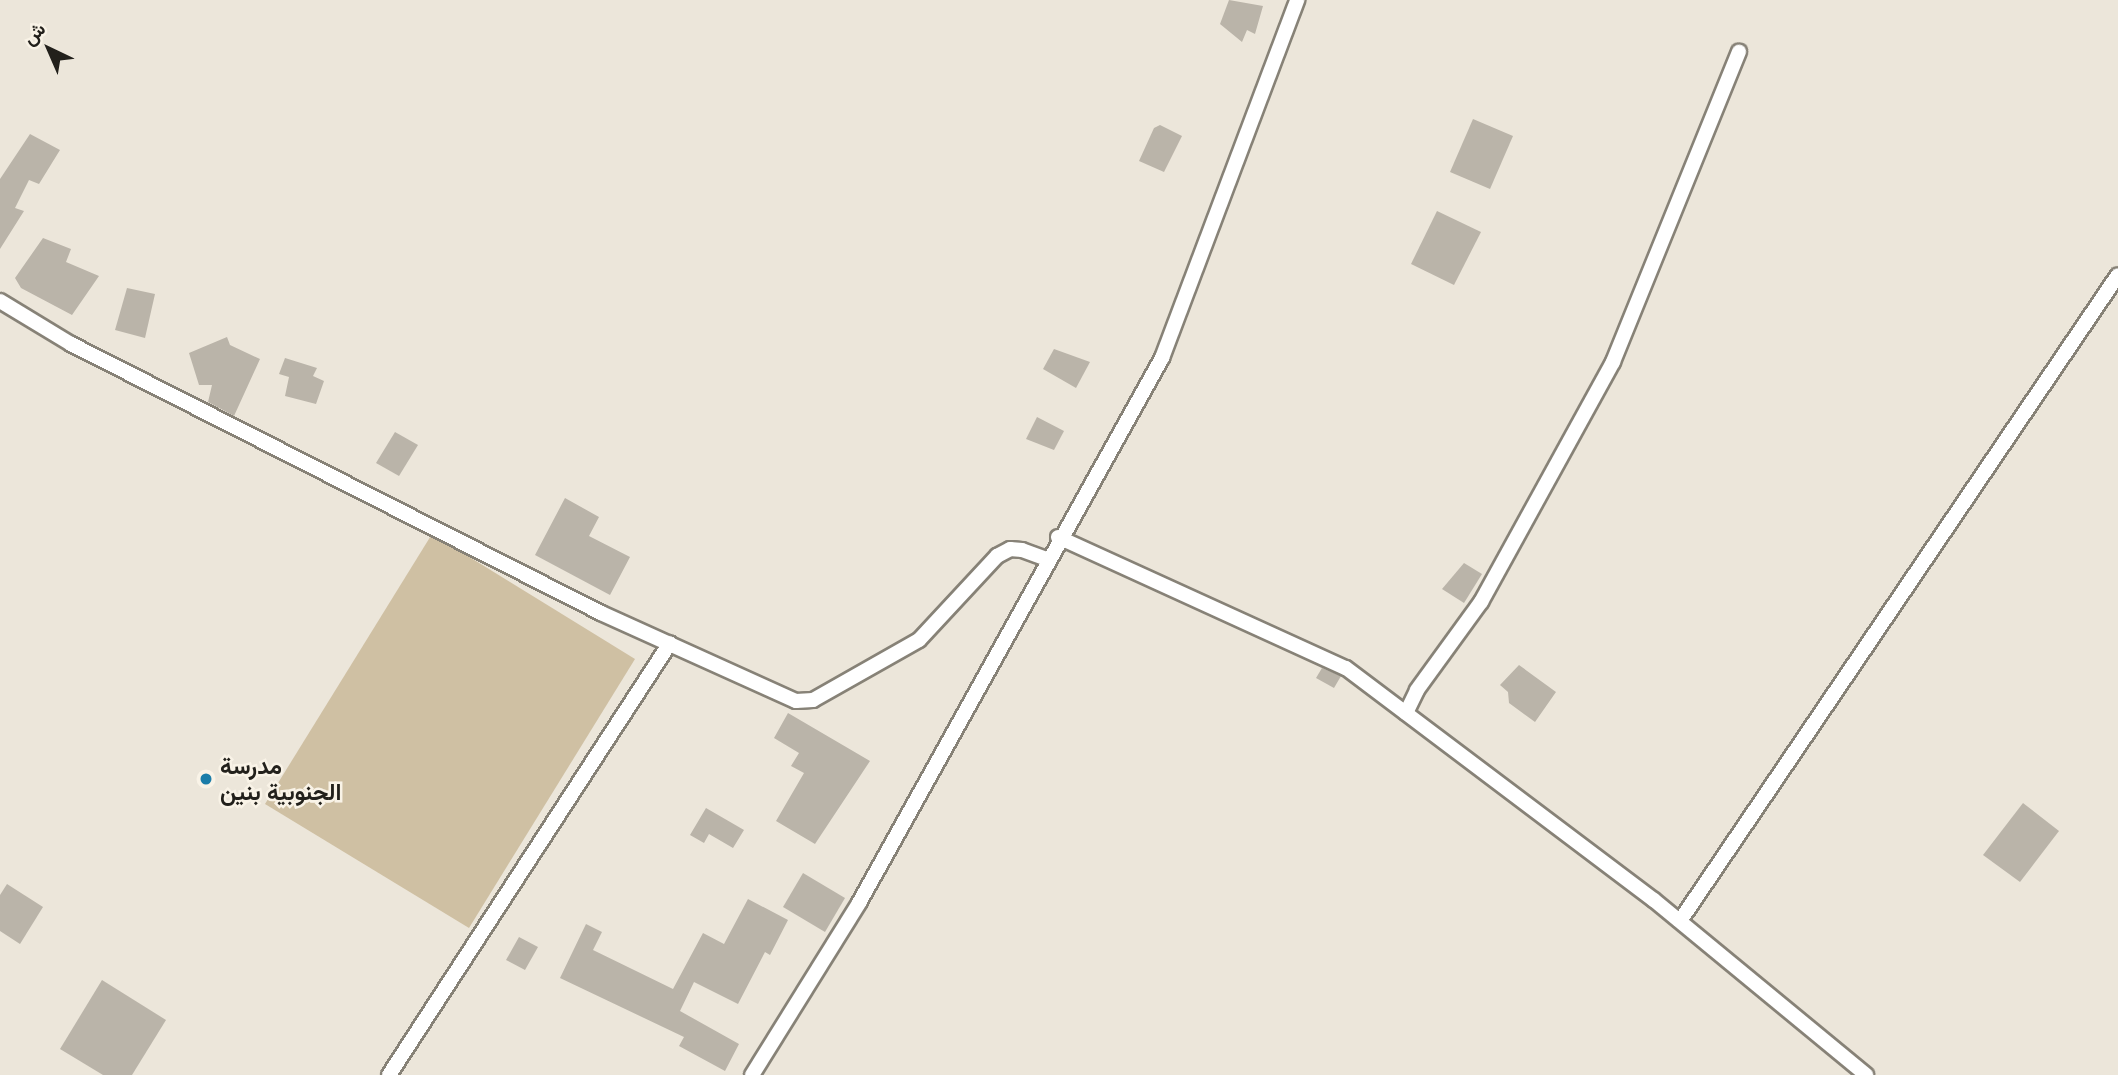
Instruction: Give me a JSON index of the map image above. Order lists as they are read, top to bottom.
{
  "places": ["مدرسة الجنوبية بنين"],
  "north": "top left"
}
